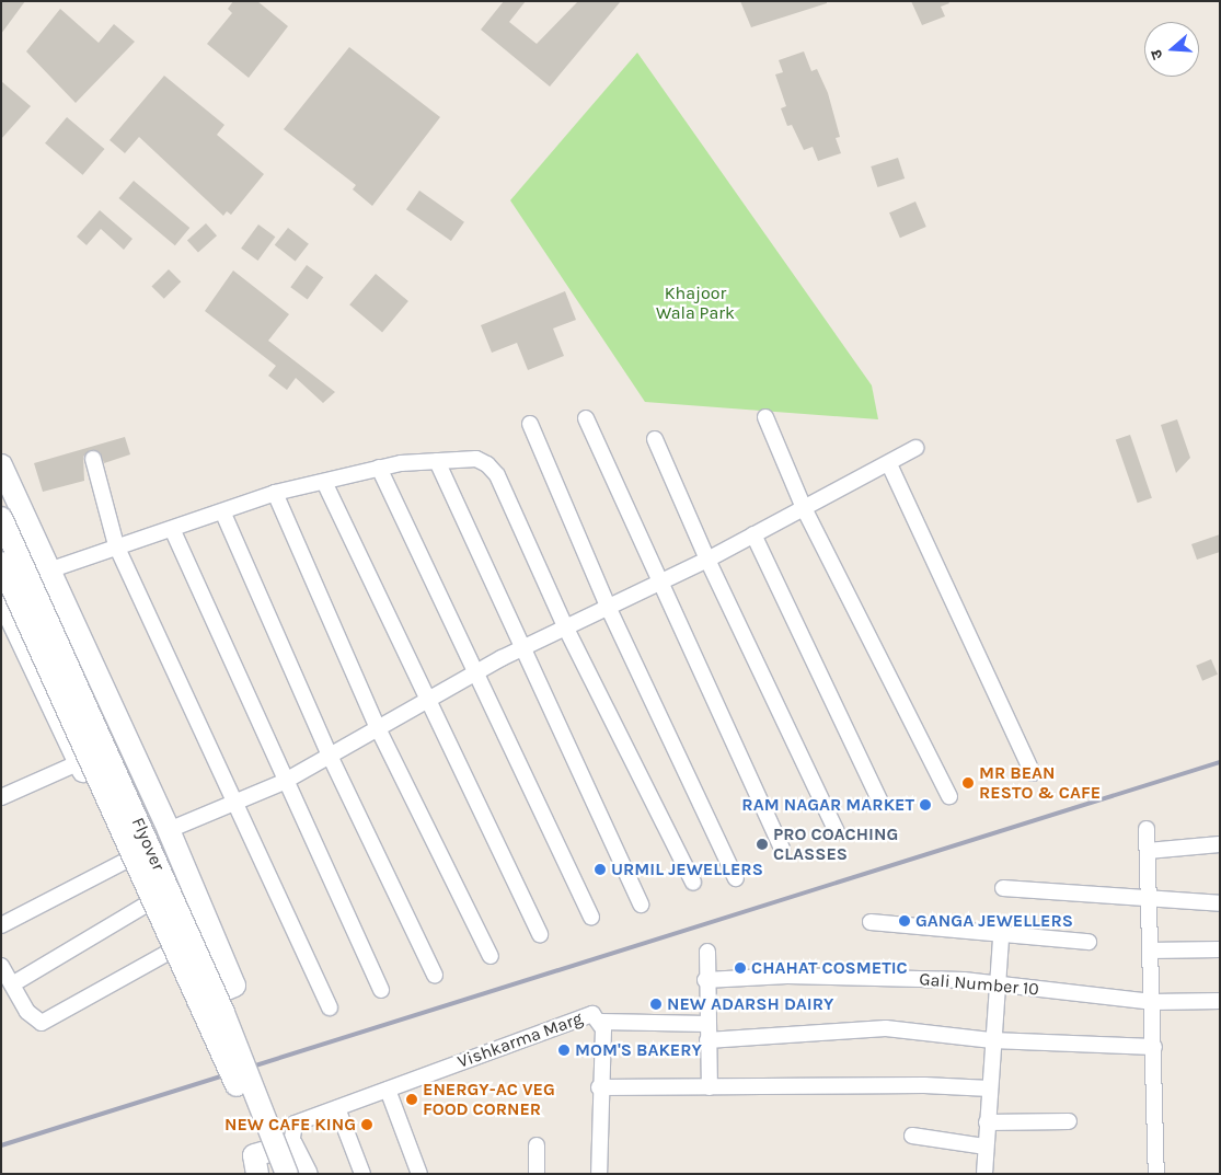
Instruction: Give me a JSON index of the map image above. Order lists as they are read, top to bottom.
{
  "streets": {
    "street": ["Flyover", "Gali Number 10", "Vishkarma Marg"]
  },
  "parks": ["Khajoor Wala Park"],
  "places": [
    "MR BEAN RESTO & CAFE",
    "RAM NAGAR MARKET",
    "PRO COACHING CLASSES",
    "URMIL JEWELLERS",
    "GANGA JEWELLERS",
    "CHAHAT COSMETIC",
    "NEW ADARSH DAIRY",
    "MOM'S BAKERY",
    "ENERGY-AC VEG FOOD CORNER",
    "NEW CAFE KING"
  ],
  "north": "left"
}
